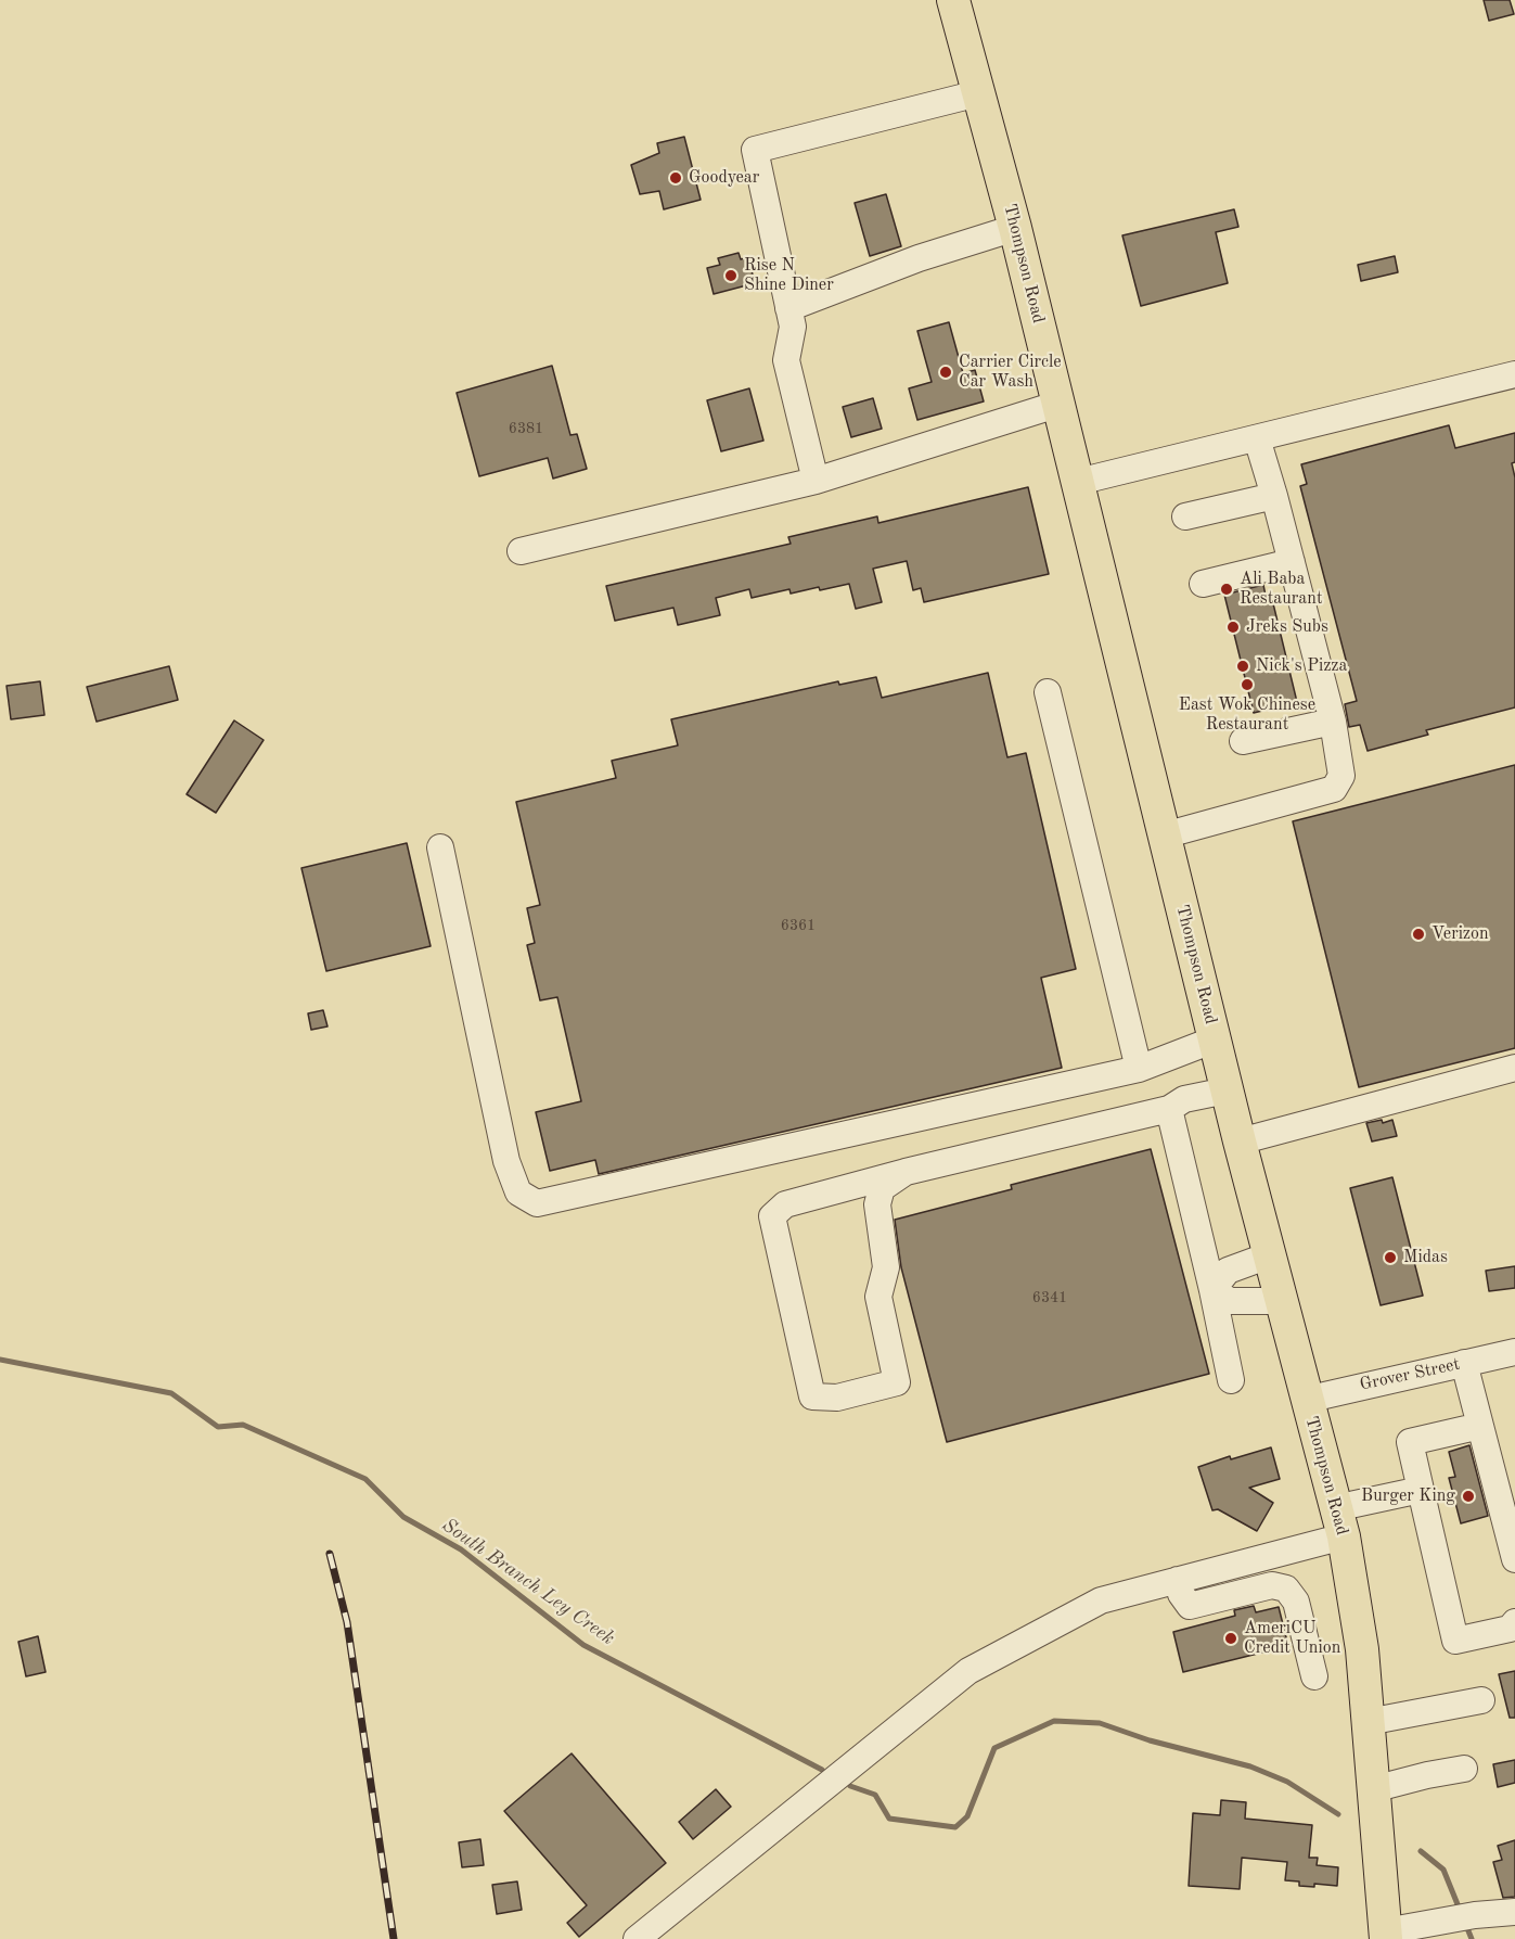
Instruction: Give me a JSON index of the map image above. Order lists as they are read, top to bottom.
{
  "streets": {
    "main road": ["Thompson Road"],
    "street": ["Grover Street"]
  },
  "crossings": [
    ["Thompson Road", "Grover Street"]
  ],
  "water": ["South Branch Ley Creek"],
  "places": [
    "Goodyear",
    "Rise N Shine Diner",
    "Carrier Circle Car Wash",
    "Ali Baba Restaurant",
    "Jreks Subs",
    "Nick's Pizza",
    "East Wok Chinese Restaurant",
    "Verizon",
    "Midas",
    "Burger King",
    "AmeriCU Credit Union"
  ],
  "house_numbers": ["6381", "6361", "6341"]
}
